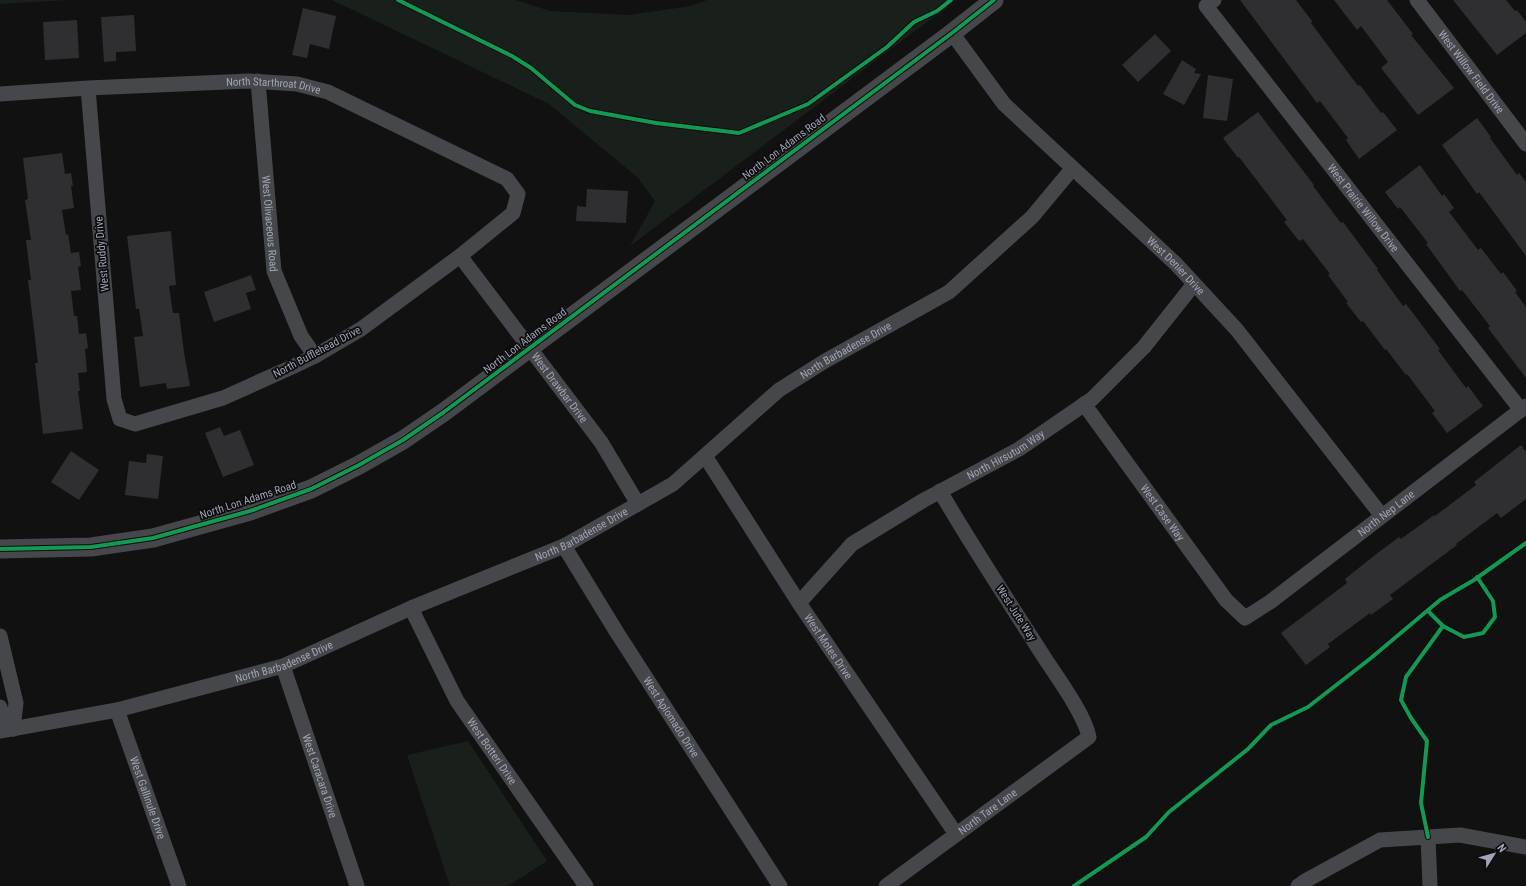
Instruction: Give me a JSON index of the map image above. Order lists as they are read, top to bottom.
{
  "streets": {
    "street": [
      "West Willow Field Drive",
      "North Starthroat Drive",
      "North Lon Adams Road",
      "West Prairie Willow Drive",
      "West Olivaceous Road",
      "West Ruddy Drive",
      "West Denier Drive",
      "North Barbadense Drive",
      "North Bufflehead Drive",
      "West Drawbar Drive",
      "North Hirsutum Way",
      "West Case Way",
      "North Nep Lane",
      "West Jute Way",
      "West Motes Drive",
      "West Aplomado Drive",
      "West Botteri Drive",
      "West Caracara Drive",
      "West Gallinule Drive",
      "North Tare Lane"
    ]
  },
  "crossings": [
    ["North Starthroat Drive", "West Olivaceous Road"],
    ["North Starthroat Drive", "West Ruddy Drive"],
    ["North Starthroat Drive", "North Bufflehead Drive"],
    ["North Lon Adams Road", "West Denier Drive"],
    ["North Lon Adams Road", "West Drawbar Drive"],
    ["West Prairie Willow Drive", "North Nep Lane"],
    ["West Olivaceous Road", "North Bufflehead Drive"],
    ["West Ruddy Drive", "North Bufflehead Drive"],
    ["West Denier Drive", "North Barbadense Drive"],
    ["West Denier Drive", "North Hirsutum Way"],
    ["West Denier Drive", "North Nep Lane"],
    ["North Barbadense Drive", "West Drawbar Drive"],
    ["North Barbadense Drive", "West Motes Drive"],
    ["North Barbadense Drive", "West Aplomado Drive"],
    ["North Barbadense Drive", "West Botteri Drive"],
    ["North Barbadense Drive", "West Caracara Drive"],
    ["North Barbadense Drive", "West Gallinule Drive"],
    ["North Bufflehead Drive", "West Drawbar Drive"],
    ["North Hirsutum Way", "West Case Way"],
    ["North Hirsutum Way", "West Jute Way"],
    ["North Hirsutum Way", "West Motes Drive"],
    ["West Case Way", "North Nep Lane"],
    ["West Jute Way", "North Tare Lane"],
    ["West Motes Drive", "North Tare Lane"]
  ],
  "north": "top right"
}
